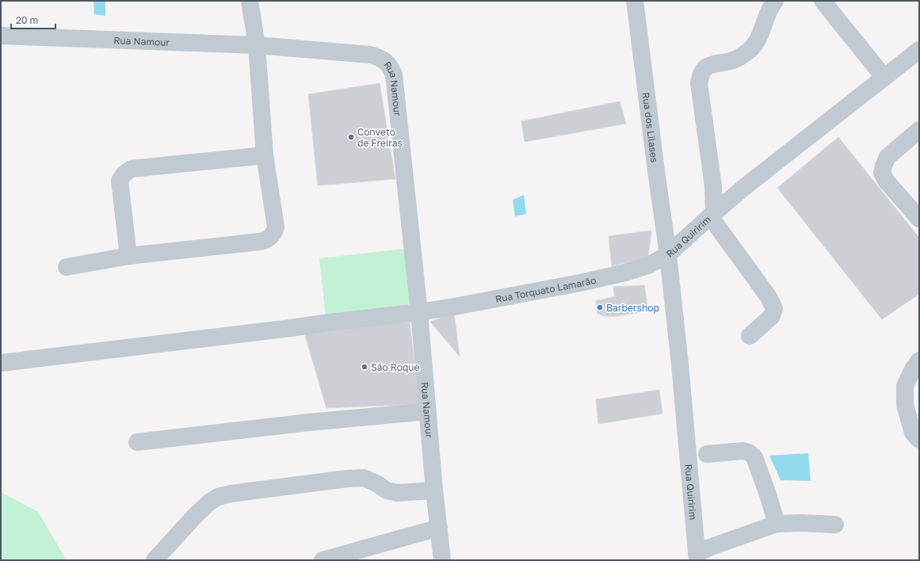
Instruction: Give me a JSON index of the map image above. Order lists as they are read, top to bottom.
{
  "streets": {
    "street": [
      "Rua Namour",
      "Rua dos Lilases",
      "Rua Quiririm",
      "Rua Torquato Lamarão"
    ]
  },
  "crossings": [
    ["Rua Namour", "Rua Torquato Lamarão"],
    ["Rua dos Lilases", "Rua Quiririm"],
    ["Rua dos Lilases", "Rua Torquato Lamarão"],
    ["Rua Quiririm", "Rua Torquato Lamarão"]
  ],
  "places": ["Conveto de Freiras", "Barbershop", "São Roque"],
  "scale_bar": "20 m"
}
